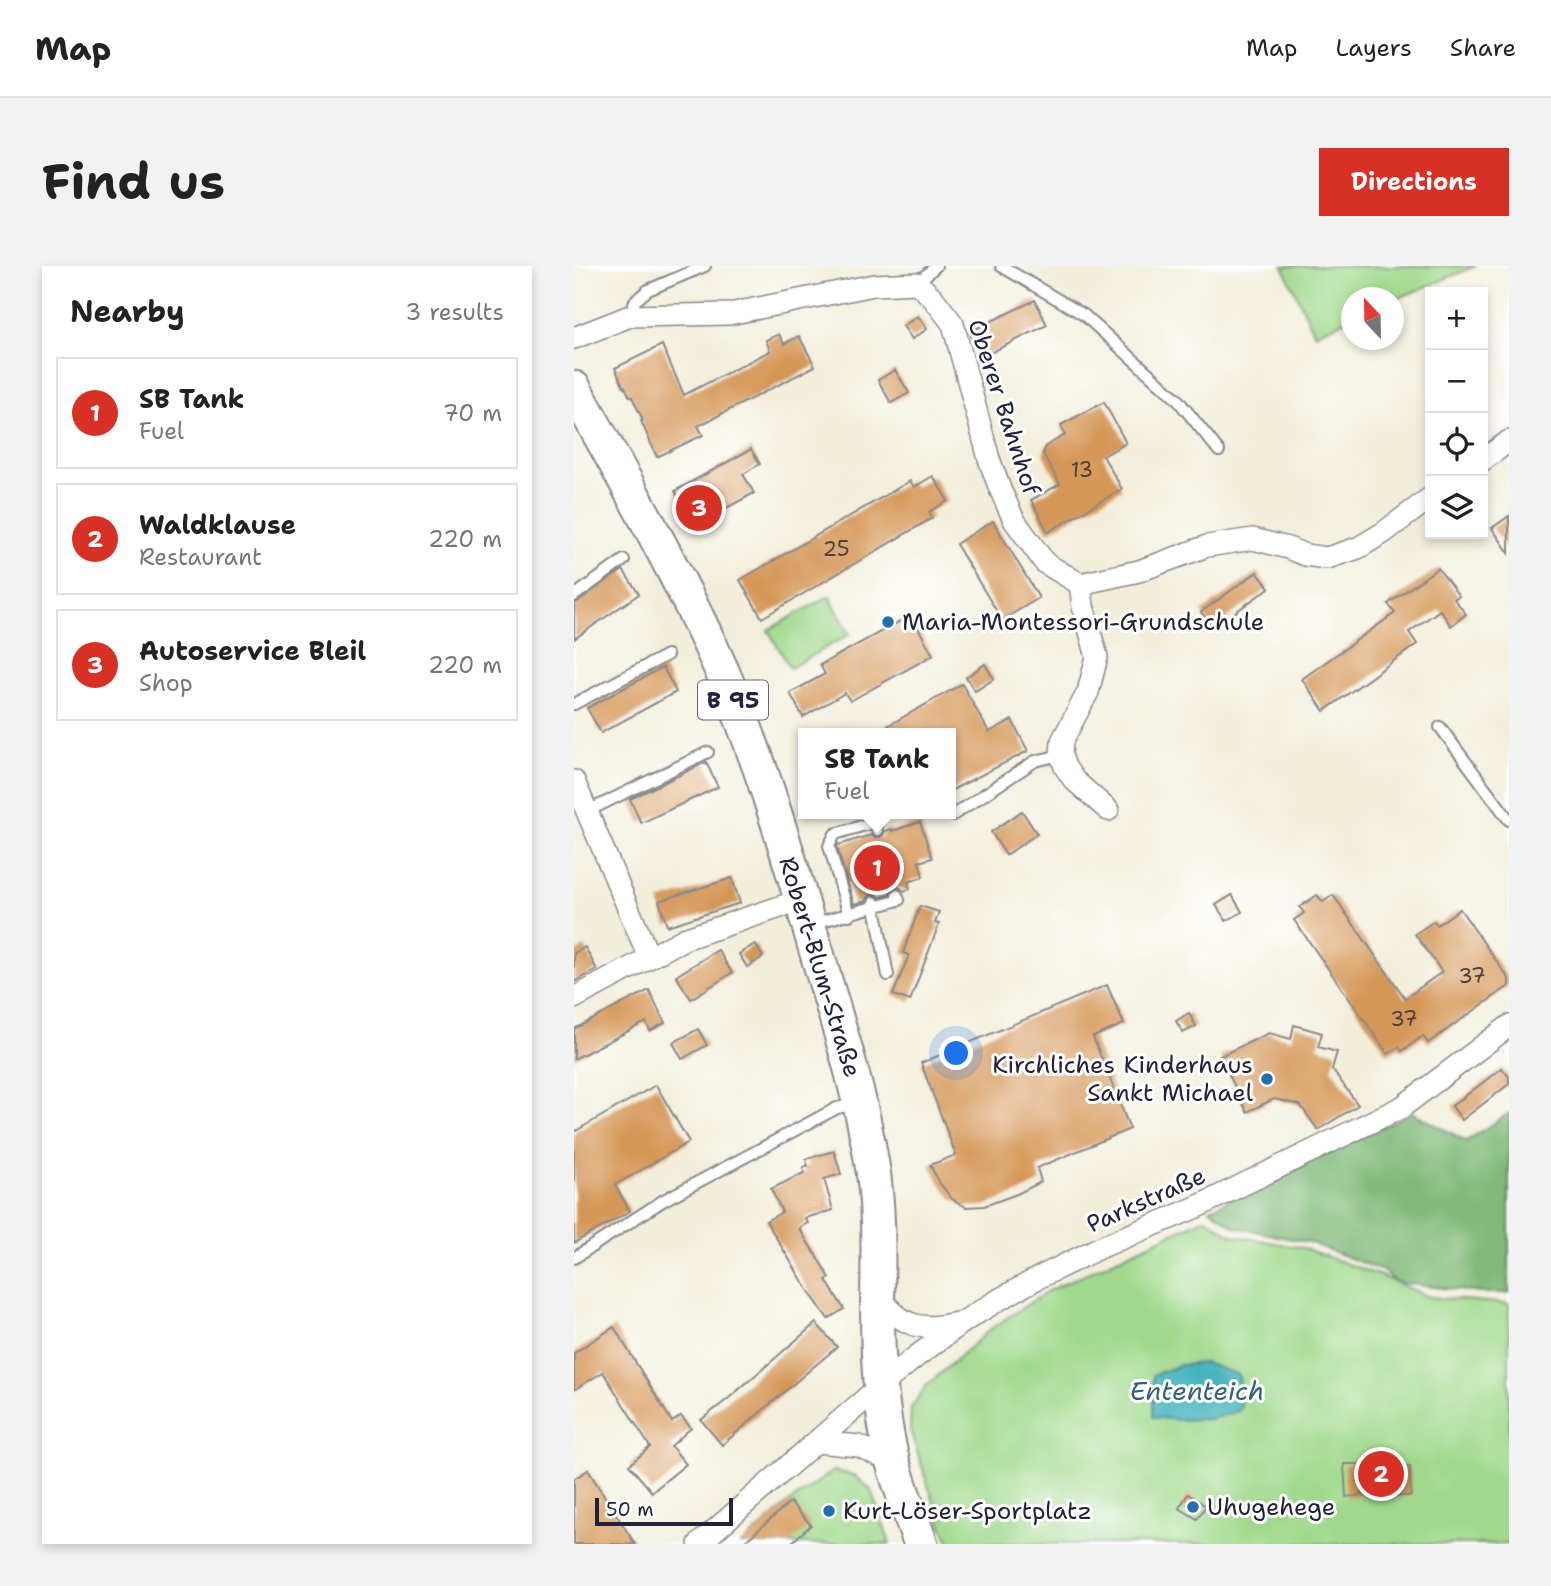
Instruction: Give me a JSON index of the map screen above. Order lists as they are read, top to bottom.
{
  "streets": {
    "main road": ["B 95", "Robert-Blum-Straße"],
    "street": ["Oberer Bahnhof", "Parkstraße"]
  },
  "crossings": [
    ["Robert-Blum-Straße", "Parkstraße"]
  ],
  "water": ["Ententeich"],
  "places": [
    "Maria-Montessori-Grundschule",
    "Kirchliches Kinderhaus Sankt Michael",
    "Uhugehege",
    "Kurt-Löser-Sportplatz"
  ],
  "house_numbers": [
    "13",
    "25",
    "37",
    "37"
  ],
  "scale_bar": "50 m",
  "north": "top",
  "page": {
    "header": "Map",
    "nav": ["Map", "Layers", "Share"],
    "buttons": "Directions",
    "title": "Find us",
    "heading": ["Nearby", "3 results"],
    "map_buttons": ["+", "−"],
    "list": [
      {
        "mark": "1",
        "name": "SB Tank",
        "note": "Fuel",
        "value": "70 m"
      },
      {
        "mark": "2",
        "name": "Waldklause",
        "note": "Restaurant",
        "value": "220 m"
      },
      {
        "mark": "3",
        "name": "Autoservice Bleil",
        "note": "Shop",
        "value": "220 m"
      }
    ],
    "pins": ["3", "1", "2"],
    "popup": ["SB Tank", "Fuel"],
    "scale": "50 m"
  }
}
